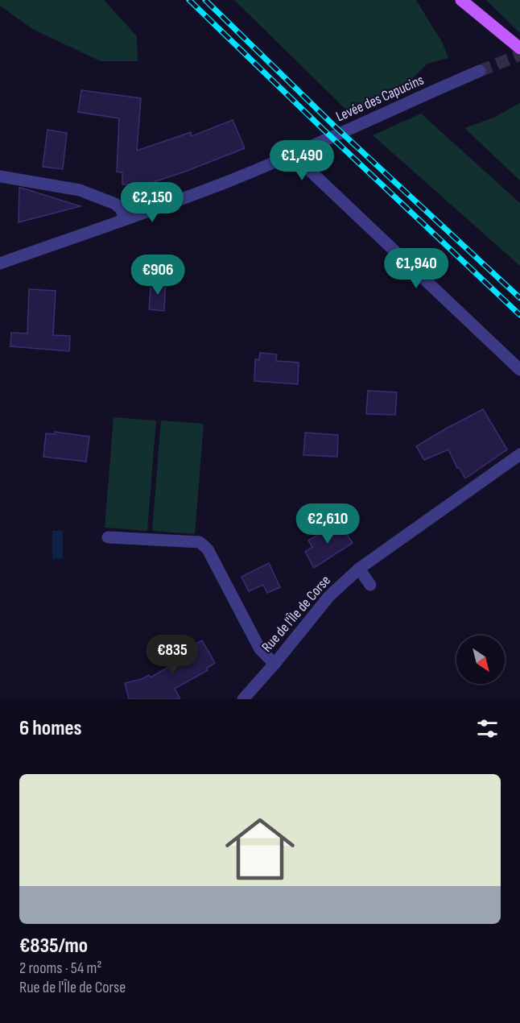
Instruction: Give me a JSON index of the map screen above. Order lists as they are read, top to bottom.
{
  "streets": {
    "street": ["Levée des Capucins", "Rue de l'Île de Corse"]
  },
  "north": "bottom right",
  "page": {
    "price": [
      "€1,490",
      "€2,150",
      "€1,940",
      "€906",
      "€2,610",
      "€835"
    ],
    "heading": "6 homes",
    "list": [
      {
        "name": "€835/mo",
        "note": "2 rooms · 54 m² · Rue de l'Île de Corse"
      }
    ]
  }
}
